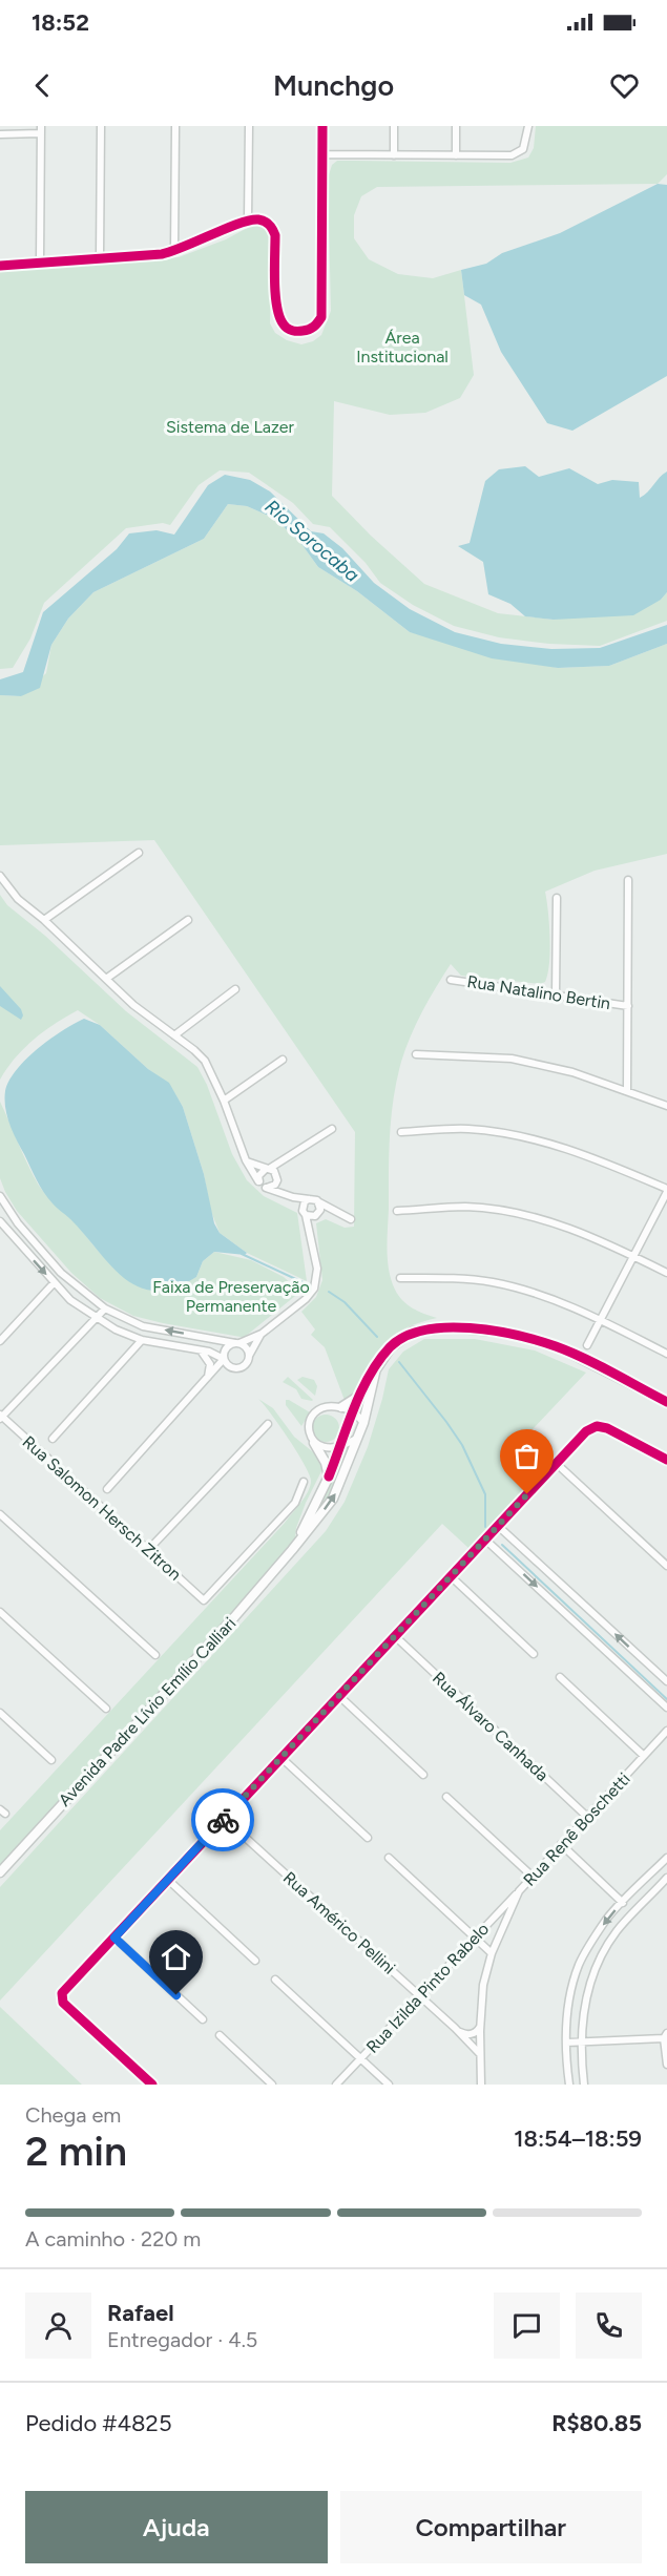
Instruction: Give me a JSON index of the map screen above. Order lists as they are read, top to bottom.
{
  "streets": {
    "street": [
      "Rua Natalino Bertin",
      "Rua Salomon Hersch Zitron",
      "Avenida Padre Lívio Emílio Calliari",
      "Rua Álvaro Canhada",
      "Rua Renê Boschetti",
      "Rua Américo Pellini",
      "Rua Izilda Pinto Rabelo"
    ]
  },
  "crossings": [
    ["Rua Álvaro Canhada", "Rua Renê Boschetti"],
    ["Rua Renê Boschetti", "Rua Américo Pellini"],
    ["Rua Renê Boschetti", "Rua Izilda Pinto Rabelo"],
    ["Rua Américo Pellini", "Rua Izilda Pinto Rabelo"]
  ],
  "water": ["Rio Sorocaba"],
  "parks": ["Área Institucional", "Sistema de Lazer", "Faixa de Preservação Permanente"],
  "page": {
    "status": "18:52",
    "header": "Munchgo",
    "heading": ["2 min", "Chega em", "18:54–18:59"],
    "panel": [
      "Rafael",
      "Entregador · 4.5",
      "Pedido #4825",
      "R$80.85"
    ],
    "bar": "A caminho · 220 m",
    "buttons": ["Ajuda", "Compartilhar"]
  }
}
